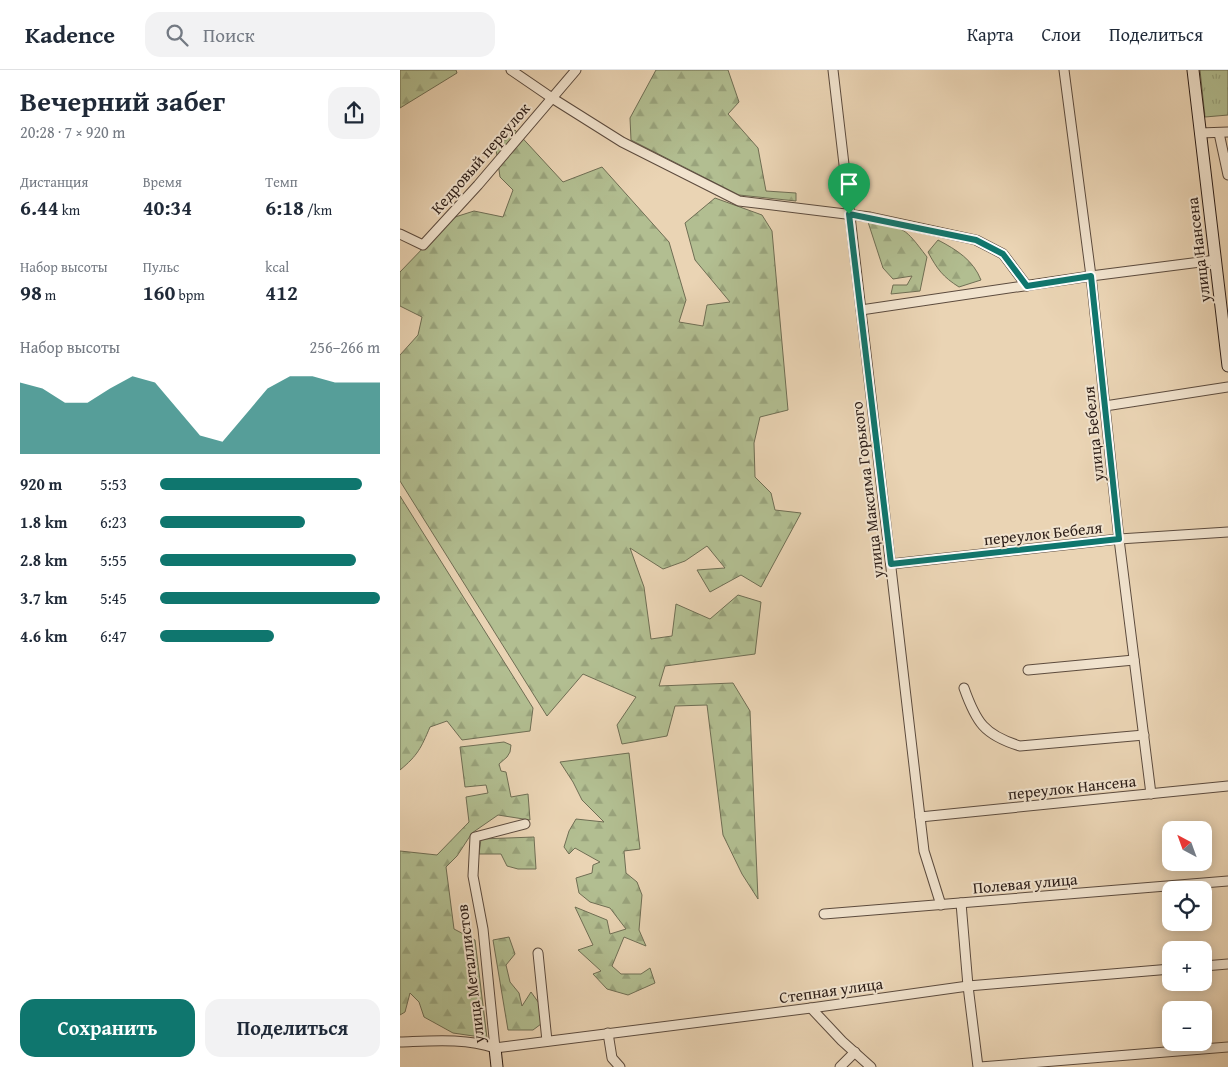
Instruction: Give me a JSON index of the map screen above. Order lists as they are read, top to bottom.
{
  "streets": {
    "main road": ["улица Нансена", "улица Металлистов"],
    "street": [
      "Кедровый переулок",
      "улица Бебеля",
      "улица Максима Горького",
      "переулок Бебеля",
      "переулок Нансена",
      "Полевая улица",
      "Степная улица"
    ]
  },
  "crossings": [
    ["улица Бебеля", "переулок Бебеля"],
    ["улица Бебеля", "переулок Нансена"],
    ["улица Максима Горького", "переулок Бебеля"],
    ["улица Максима Горького", "переулок Нансена"],
    ["улица Максима Горького", "Полевая улица"],
    ["улица Металлистов", "Степная улица"]
  ],
  "north": "top left",
  "page": {
    "header": "Kadence",
    "search": "Поиск",
    "nav": ["Карта", "Слои", "Поделиться"],
    "heading": ["Вечерний забег", "20:28 · 7 × 920 m"],
    "stats": [
      ["Дистанция", "6.44 km"],
      ["Время", "40:34"],
      ["Темп", "6:18 /km"],
      ["Набор высоты", "98 m"],
      ["Пульс", "160 bpm"],
      ["kcal", "412"]
    ],
    "chart": ["Набор высоты", "256–266 m"],
    "list": [
      {
        "name": "920 m",
        "note": "5:53"
      },
      {
        "name": "1.8 km",
        "note": "6:23"
      },
      {
        "name": "2.8 km",
        "note": "5:55"
      },
      {
        "name": "3.7 km",
        "note": "5:45"
      },
      {
        "name": "4.6 km",
        "note": "6:47"
      }
    ],
    "map_buttons": ["+", "−"],
    "buttons": ["Сохранить", "Поделиться"]
  }
}
